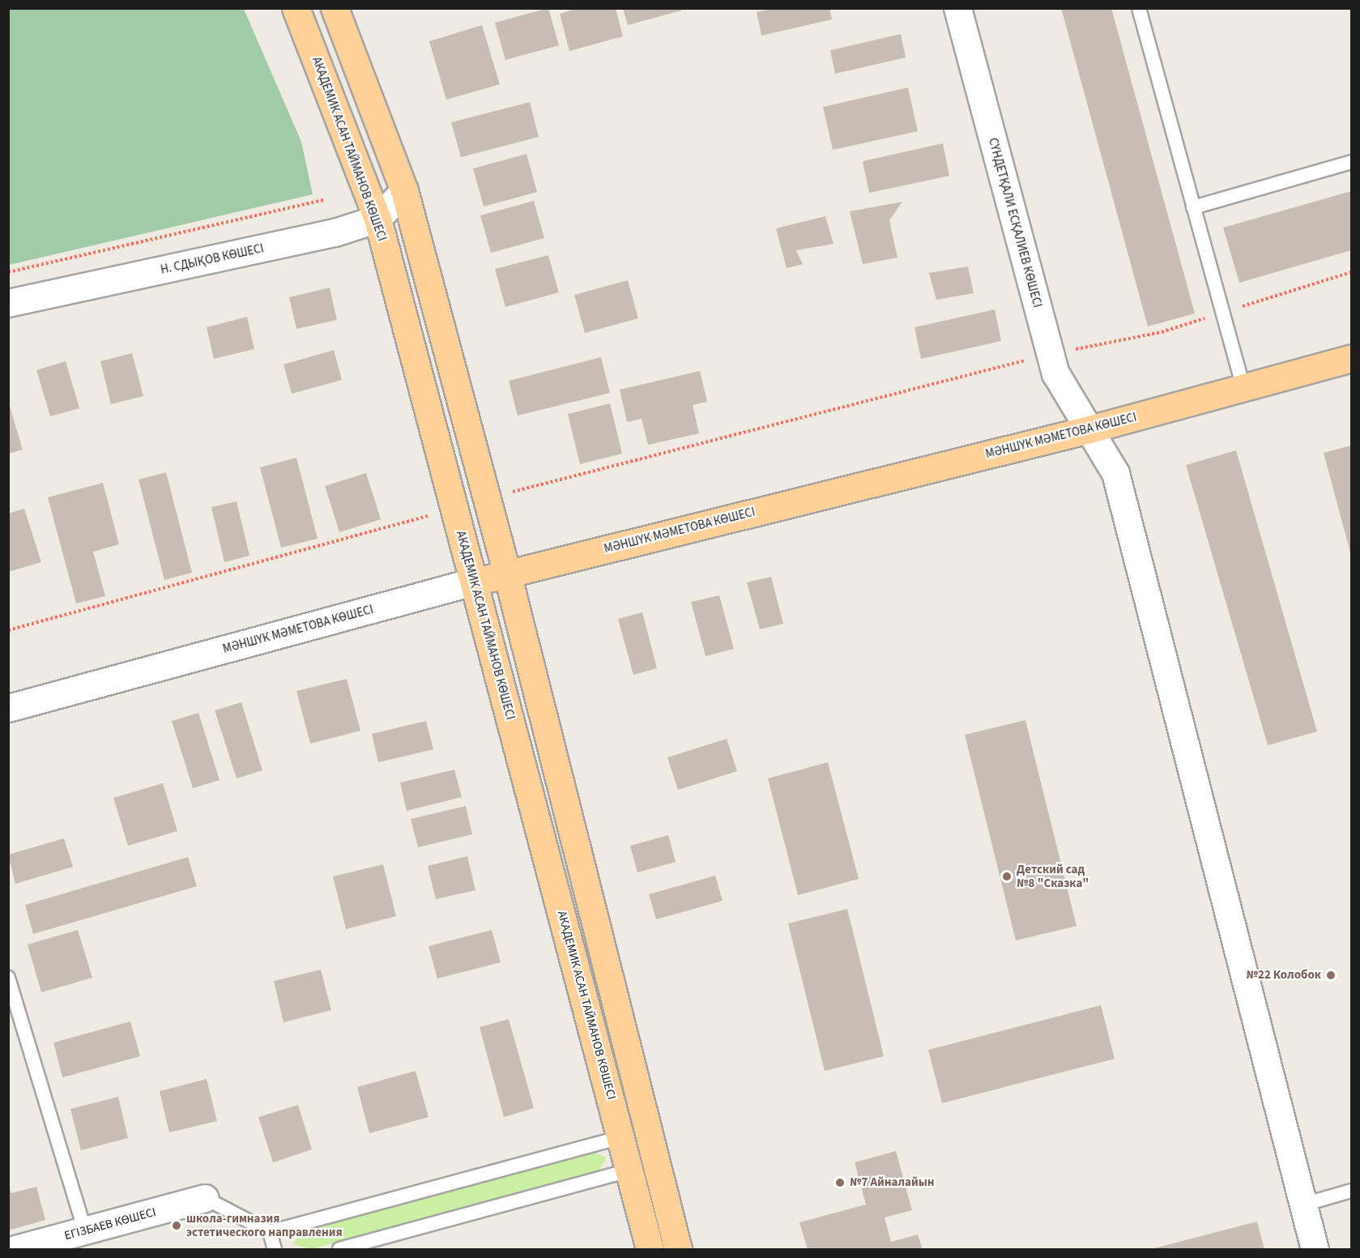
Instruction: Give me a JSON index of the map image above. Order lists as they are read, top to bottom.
{
  "streets": {
    "main road": ["АКАДЕМИК АСАН ТАЙМАНОВ КӨШЕСІ", "МӘНШҮК МӘМЕТОВА КӨШЕСІ"],
    "street": ["СҮНДЕТҚАЛИ ЕСҚАЛИЕВ КӨШЕСІ", "Н. СДЫҚОВ КӨШЕСІ", "ЕГІЗБАЕВ КӨШЕСІ"]
  },
  "crossings": [
    ["АКАДЕМИК АСАН ТАЙМАНОВ КӨШЕСІ", "Н. СДЫҚОВ КӨШЕСІ"],
    ["АКАДЕМИК АСАН ТАЙМАНОВ КӨШЕСІ", "МӘНШҮК МӘМЕТОВА КӨШЕСІ"],
    ["СҮНДЕТҚАЛИ ЕСҚАЛИЕВ КӨШЕСІ", "МӘНШҮК МӘМЕТОВА КӨШЕСІ"]
  ],
  "places": [
    "Детский сад №8 \"Сказка\"",
    "№22 Колобок",
    "№7 Айналайын",
    "школа-гимназия эстетического направления"
  ]
}
